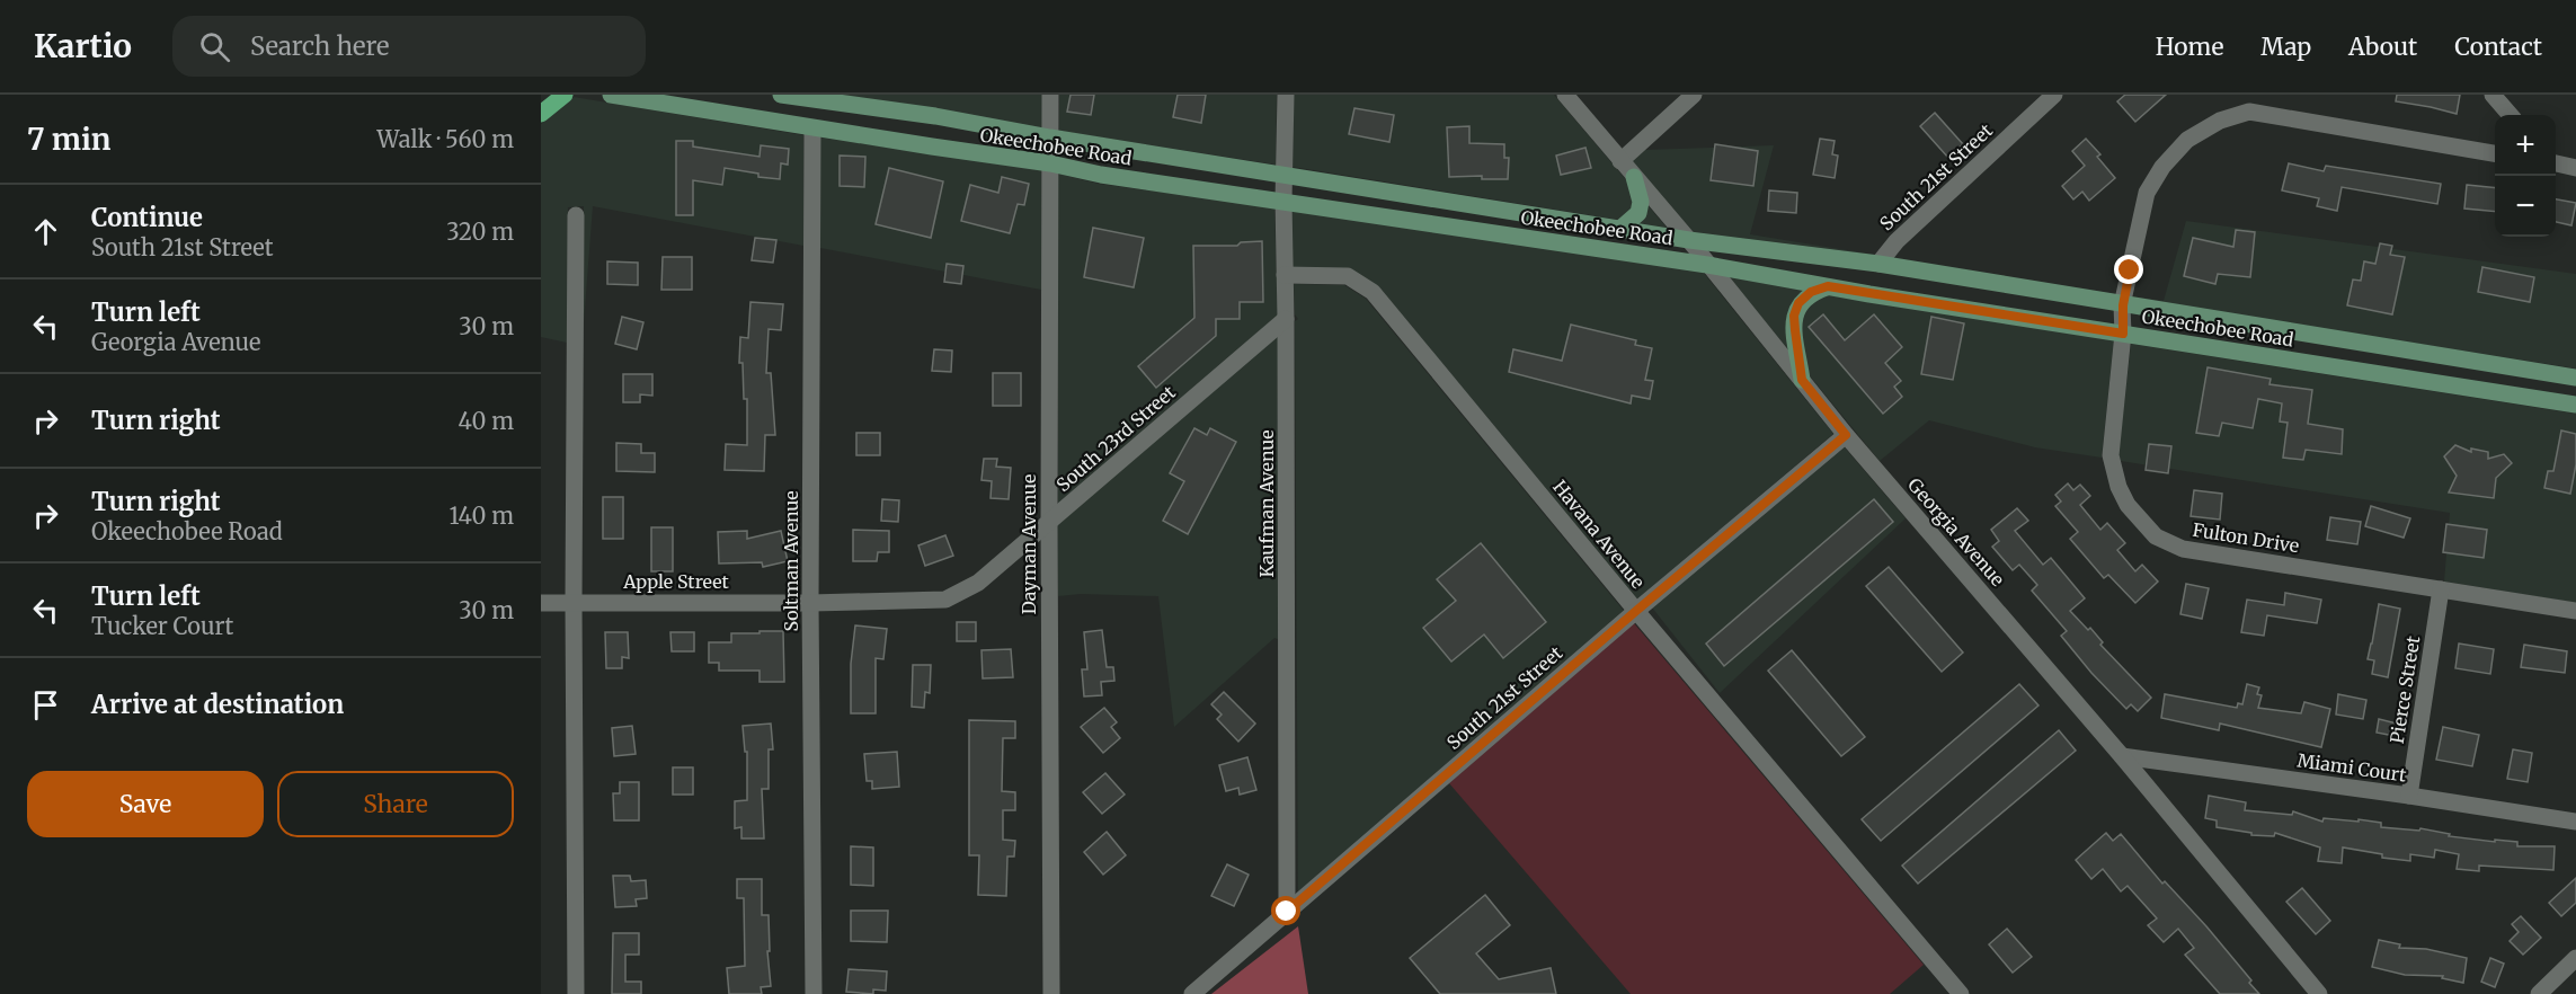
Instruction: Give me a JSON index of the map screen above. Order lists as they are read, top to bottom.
{
  "streets": {
    "main road": ["Okeechobee Road"],
    "street": [
      "South 21st Street",
      "South 23rd Street",
      "Kaufman Avenue",
      "Georgia Avenue",
      "Havana Avenue",
      "Fulton Drive",
      "Dayman Avenue",
      "Soltman Avenue",
      "Apple Street",
      "Pierce Street",
      "Miami Court"
    ]
  },
  "crossings": [
    ["Okeechobee Road", "South 21st Street"],
    ["Okeechobee Road", "Kaufman Avenue"],
    ["Okeechobee Road", "Georgia Avenue"],
    ["Okeechobee Road", "Fulton Drive"],
    ["Okeechobee Road", "Dayman Avenue"],
    ["Okeechobee Road", "Soltman Avenue"],
    ["South 21st Street", "Kaufman Avenue"],
    ["South 21st Street", "Georgia Avenue"],
    ["South 21st Street", "Havana Avenue"],
    ["South 23rd Street", "Kaufman Avenue"],
    ["South 23rd Street", "Dayman Avenue"],
    ["South 23rd Street", "Soltman Avenue"],
    ["South 23rd Street", "Apple Street"],
    ["Kaufman Avenue", "Havana Avenue"],
    ["Georgia Avenue", "Miami Court"],
    ["Fulton Drive", "Pierce Street"],
    ["Soltman Avenue", "Apple Street"],
    ["Pierce Street", "Miami Court"]
  ],
  "page": {
    "header": "Kartio",
    "search": "Search here",
    "nav": [
      "Home",
      "Map",
      "About",
      "Contact"
    ],
    "heading": ["7 min", "Walk · 560 m"],
    "map_buttons": ["+", "−"],
    "list": [
      ["Continue", "South 21st Street", "320 m"],
      ["Turn left", "Georgia Avenue", "30 m"],
      ["Turn right", "40 m"],
      ["Turn right", "Okeechobee Road", "140 m"],
      ["Turn left", "Tucker Court", "30 m"],
      "Arrive at destination"
    ],
    "buttons": ["Save", "Share"]
  }
}
